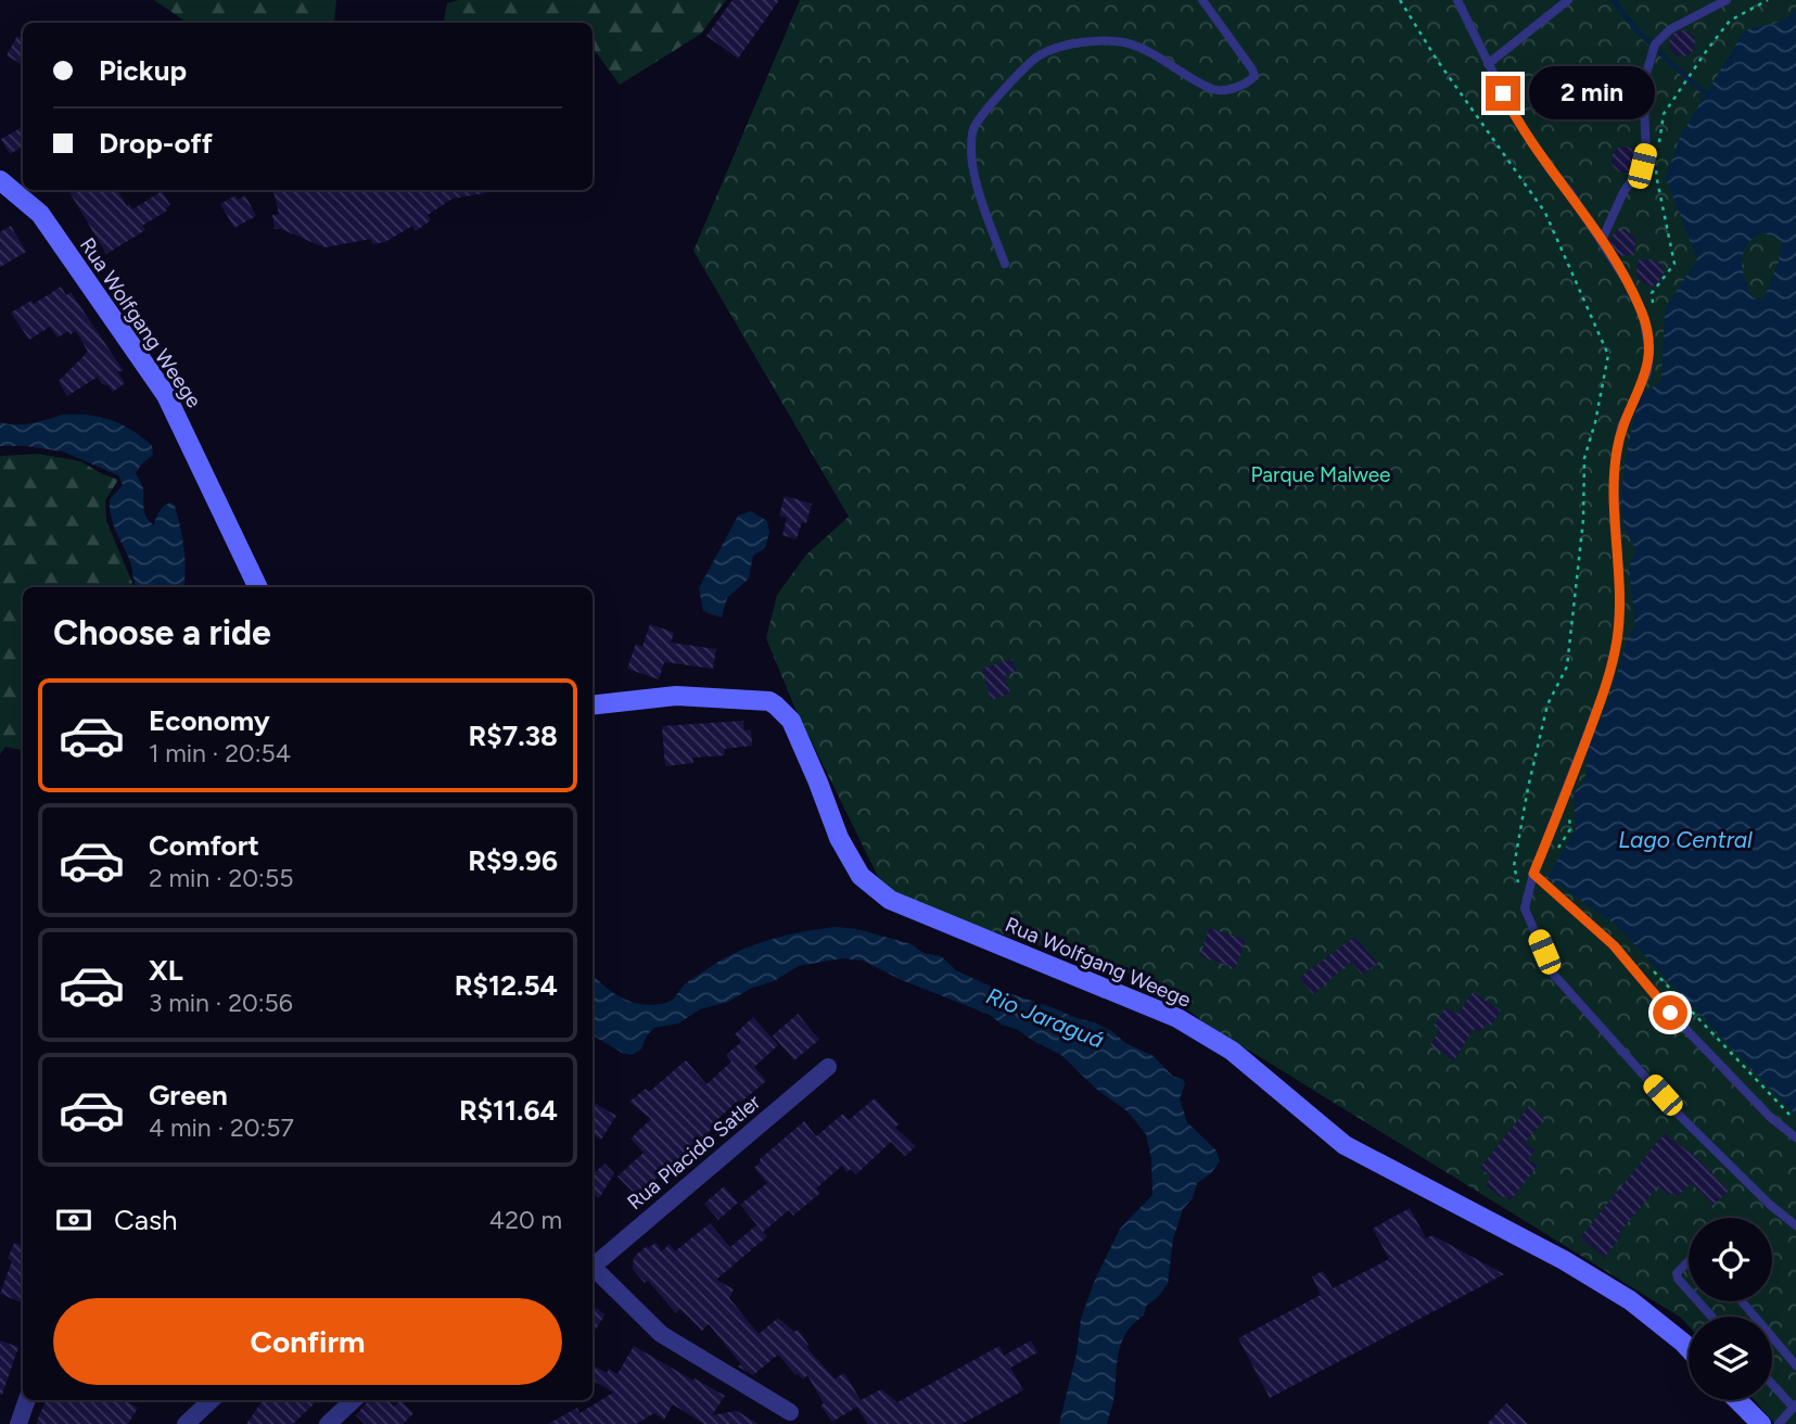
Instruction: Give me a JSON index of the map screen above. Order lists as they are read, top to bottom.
{
  "streets": {
    "street": ["Rua Wolfgang Weege", "Rua Placido Satler"]
  },
  "water": ["Lago Central", "Rio Jaraguá"],
  "parks": ["Parque Malwee"],
  "page": {
    "banner": ["Pickup", "Drop-off"],
    "bubble": "2 min",
    "heading": "Choose a ride",
    "list": [
      {
        "name": "Economy",
        "note": "1 min · 20:54",
        "value": "R$7.38"
      },
      {
        "name": "Comfort",
        "note": "2 min · 20:55",
        "value": "R$9.96"
      },
      {
        "name": "XL",
        "note": "3 min · 20:56",
        "value": "R$12.54"
      },
      {
        "name": "Green",
        "note": "4 min · 20:57",
        "value": "R$11.64"
      }
    ],
    "pay": ["Cash", "420 m"],
    "buttons": "Confirm"
  }
}
